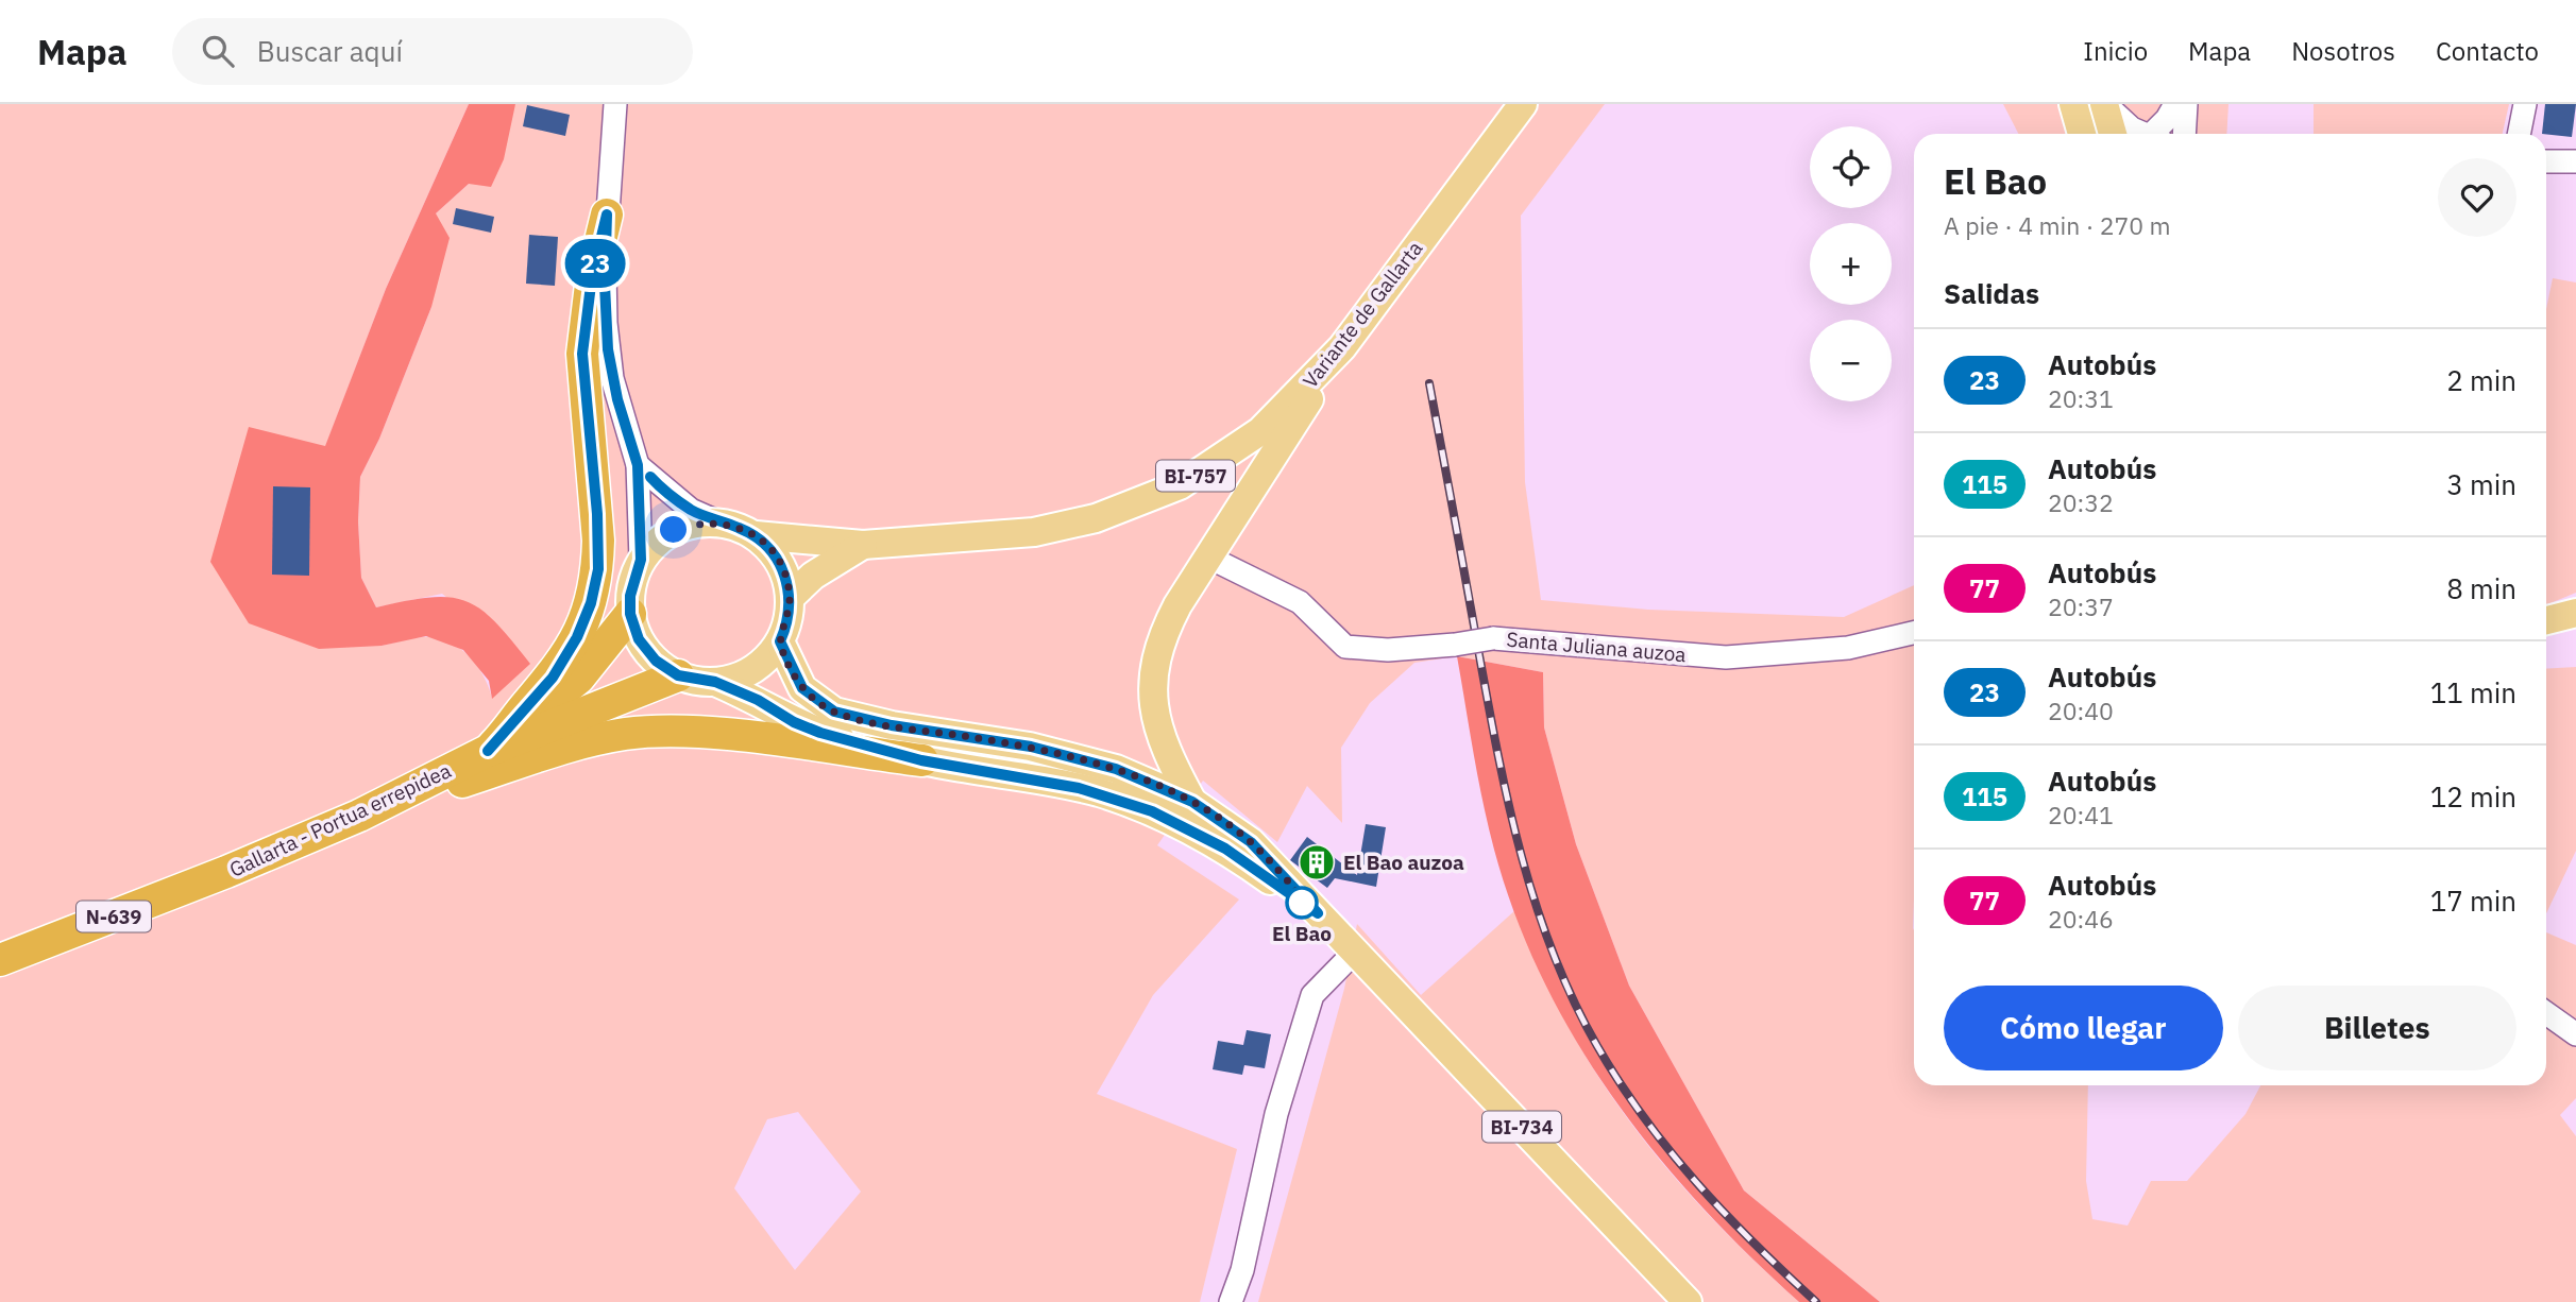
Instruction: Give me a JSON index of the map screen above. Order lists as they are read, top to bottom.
{
  "streets": {
    "highway": ["Gallarta - Portua errepidea", "N-639"],
    "main road": ["Variante de Gallarta", "BI-757", "BI-734"],
    "street": ["Santa Juliana auzoa"]
  },
  "crossings": [
    ["Variante de Gallarta", "Gallarta - Portua errepidea"],
    ["Variante de Gallarta", "N-639"],
    ["Variante de Gallarta", "BI-734"],
    ["Gallarta - Portua errepidea", "N-639"],
    ["Gallarta - Portua errepidea", "BI-734"],
    ["N-639", "BI-734"]
  ],
  "places": {
    "building": ["El Bao auzoa"],
    "other": ["El Bao"]
  },
  "lines": ["bus line 23"],
  "page": {
    "header": "Mapa",
    "search": "Buscar aquí",
    "nav": [
      "Inicio",
      "Mapa",
      "Nosotros",
      "Contacto"
    ],
    "on_map": "23",
    "map_buttons": ["+", "−"],
    "heading": [
      ["El Bao", "A pie · 4 min · 270 m"],
      "Salidas"
    ],
    "list": [
      {
        "mark": "23",
        "name": "Autobús",
        "note": "20:31",
        "value": "2 min"
      },
      {
        "mark": "115",
        "name": "Autobús",
        "note": "20:32",
        "value": "3 min"
      },
      {
        "mark": "77",
        "name": "Autobús",
        "note": "20:37",
        "value": "8 min"
      },
      {
        "mark": "23",
        "name": "Autobús",
        "note": "20:40",
        "value": "11 min"
      },
      {
        "mark": "115",
        "name": "Autobús",
        "note": "20:41",
        "value": "12 min"
      },
      {
        "mark": "77",
        "name": "Autobús",
        "note": "20:46",
        "value": "17 min"
      }
    ],
    "buttons": ["Cómo llegar", "Billetes"]
  }
}
